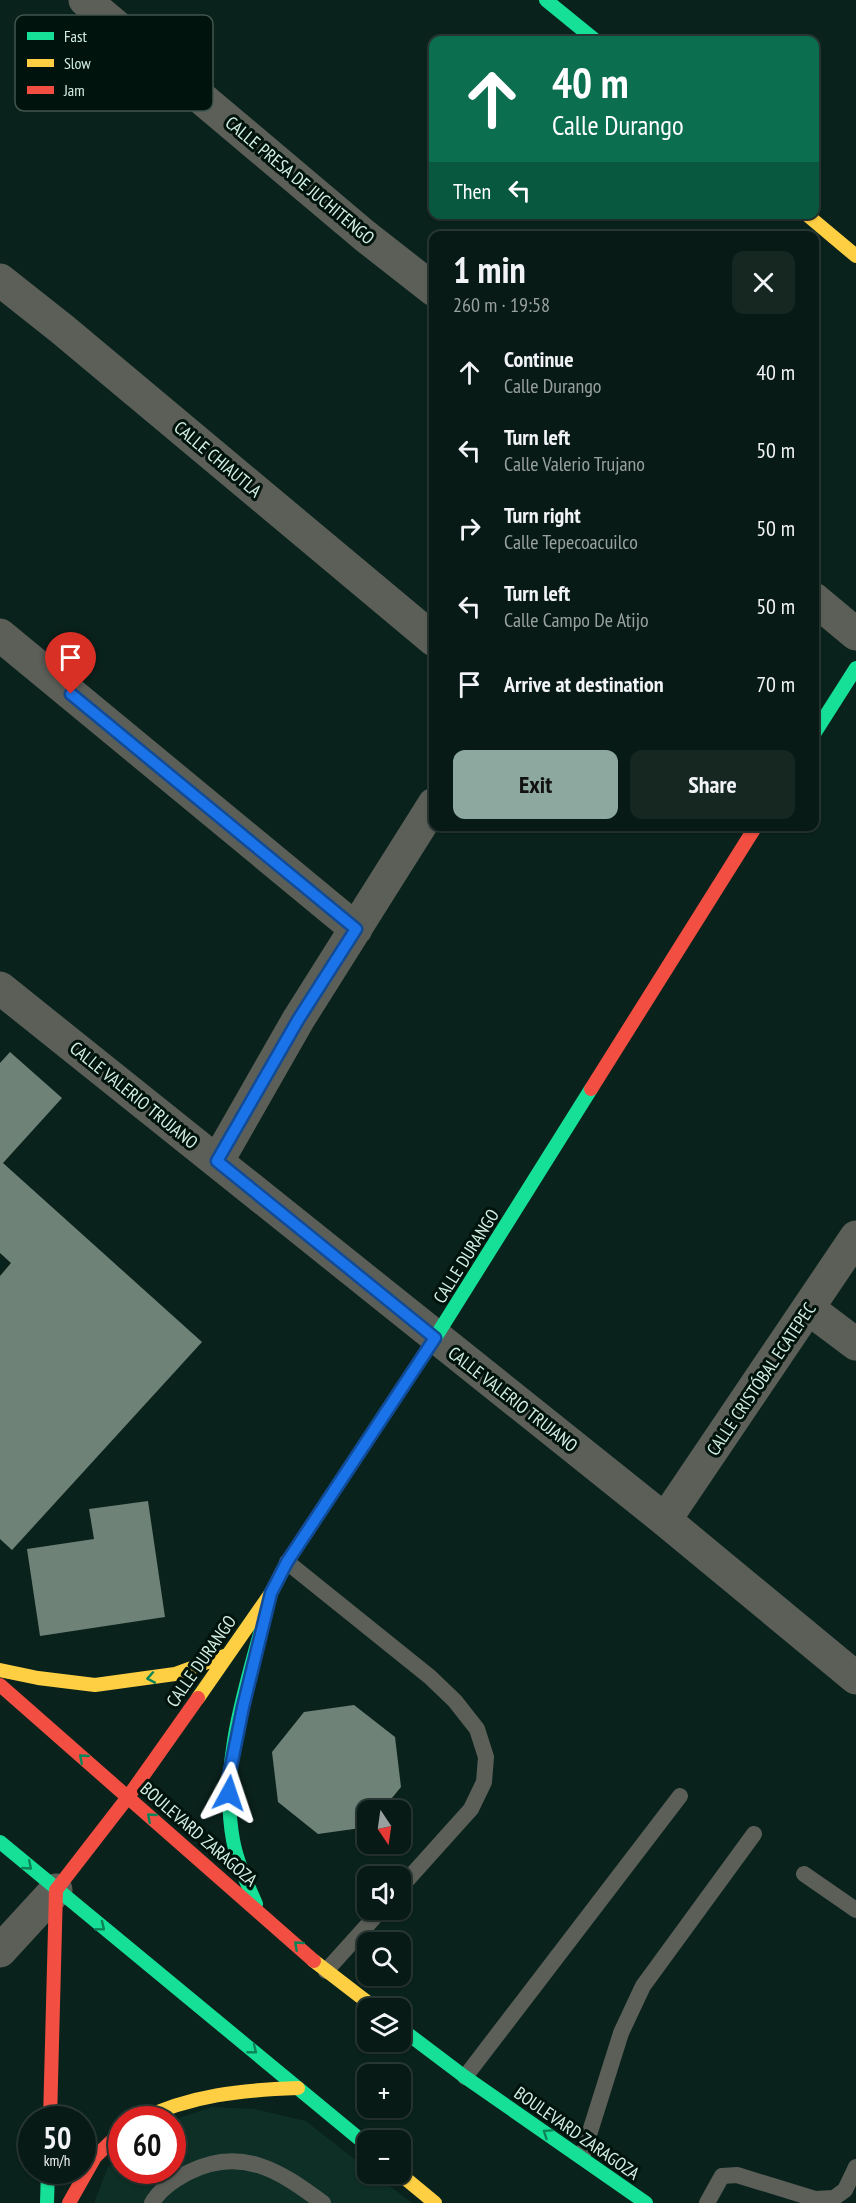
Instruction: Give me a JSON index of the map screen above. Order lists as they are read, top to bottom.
{
  "streets": {
    "main road": ["CALLE DURANGO", "BOULEVARD ZARAGOZA"],
    "street": [
      "CALLE PRESA DE JUCHITENGO",
      "CALLE CHIAUTLA",
      "CALLE VALERIO TRUJANO",
      "CALLE CRISTÓBAL ECATEPEC"
    ]
  },
  "crossings": [
    ["CALLE VALERIO TRUJANO", "CALLE DURANGO"],
    ["CALLE VALERIO TRUJANO", "CALLE CRISTÓBAL ECATEPEC"],
    ["CALLE DURANGO", "BOULEVARD ZARAGOZA"]
  ],
  "legend": ["Fast", "Slow", "Jam"],
  "north": "bottom",
  "page": {
    "turn": ["40 m", "Calle Durango"],
    "then": "Then",
    "heading": ["1 min", "260 m · 19:58"],
    "list": [
      {
        "name": "Continue",
        "note": "Calle Durango",
        "value": "40 m"
      },
      {
        "name": "Turn left",
        "note": "Calle Valerio Trujano",
        "value": "50 m"
      },
      {
        "name": "Turn right",
        "note": "Calle Tepecoacuilco",
        "value": "50 m"
      },
      {
        "name": "Turn left",
        "note": "Calle Campo De Atijo",
        "value": "50 m"
      },
      {
        "name": "Arrive at destination",
        "value": "70 m"
      }
    ],
    "buttons": ["Exit", "Share"],
    "map_buttons": ["+", "−"],
    "speed": "50 km/h",
    "limit": "60"
  }
}
